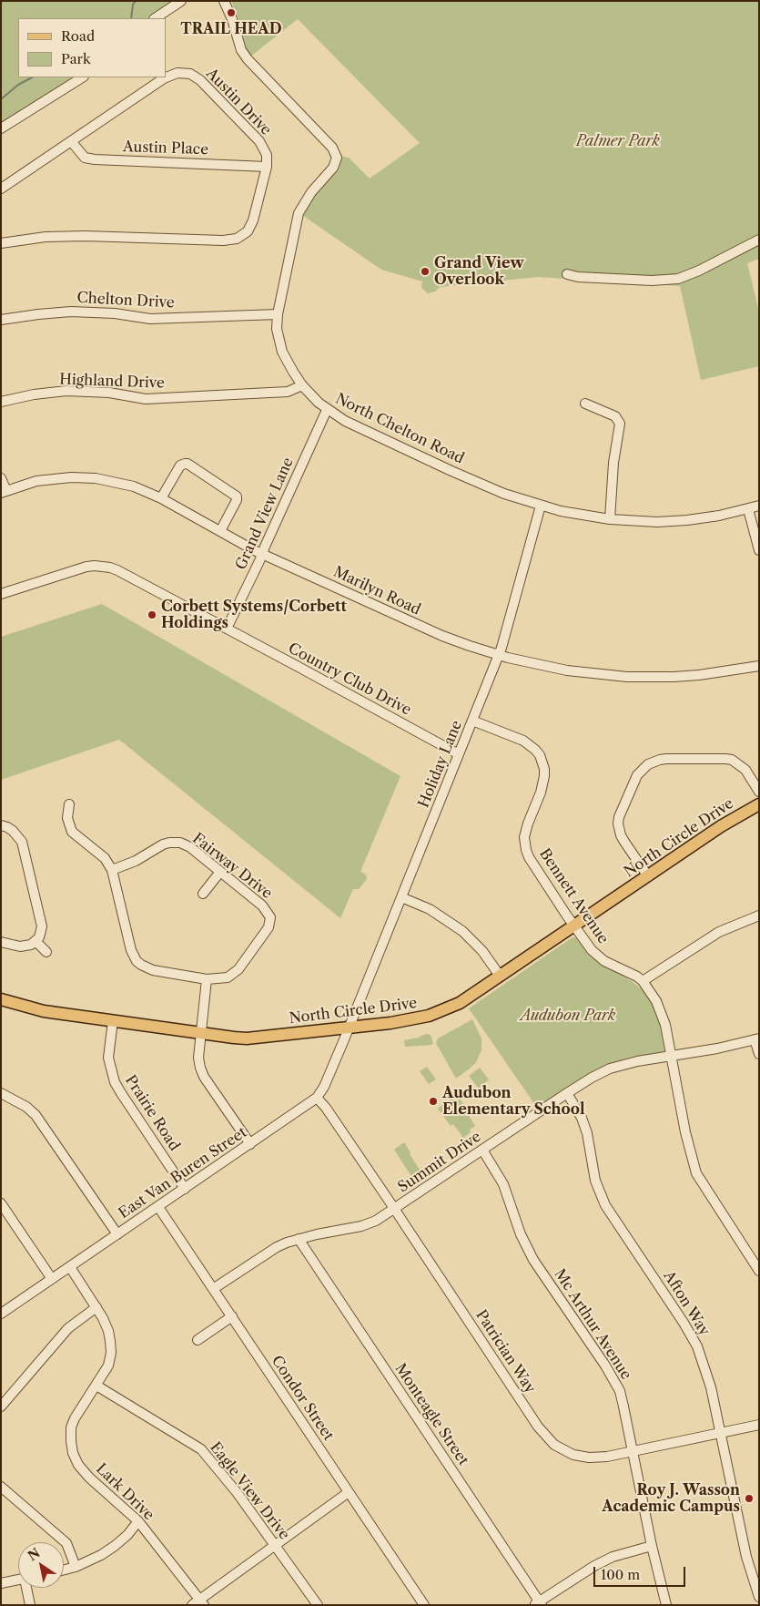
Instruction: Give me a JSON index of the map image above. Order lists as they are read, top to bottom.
{
  "streets": {
    "main road": ["North Circle Drive"],
    "street": [
      "Austin Drive",
      "Austin Place",
      "Chelton Drive",
      "Highland Drive",
      "North Chelton Road",
      "Grand View Lane",
      "Marilyn Road",
      "Country Club Drive",
      "Holiday Lane",
      "Fairway Drive",
      "Bennett Avenue",
      "Prairie Road",
      "Summit Drive",
      "East Van Buren Street",
      "Afton Way",
      "Mc Arthur Avenue",
      "Patrician Way",
      "Condor Street",
      "Monteagle Street",
      "Eagle View Drive",
      "Lark Drive"
    ]
  },
  "crossings": [
    ["Austin Drive", "Austin Place"],
    ["Chelton Drive", "North Chelton Road"],
    ["Highland Drive", "North Chelton Road"],
    ["North Chelton Road", "Grand View Lane"],
    ["North Chelton Road", "Holiday Lane"],
    ["Grand View Lane", "Marilyn Road"],
    ["Grand View Lane", "Country Club Drive"],
    ["Marilyn Road", "Holiday Lane"],
    ["Country Club Drive", "Holiday Lane"],
    ["Holiday Lane", "North Circle Drive"],
    ["Holiday Lane", "Bennett Avenue"],
    ["Holiday Lane", "East Van Buren Street"],
    ["North Circle Drive", "Bennett Avenue"],
    ["North Circle Drive", "Prairie Road"],
    ["North Circle Drive", "East Van Buren Street"],
    ["Bennett Avenue", "Summit Drive"],
    ["Prairie Road", "East Van Buren Street"],
    ["Summit Drive", "Afton Way"],
    ["Summit Drive", "Mc Arthur Avenue"],
    ["Summit Drive", "Patrician Way"],
    ["Summit Drive", "Condor Street"],
    ["Summit Drive", "Monteagle Street"],
    ["East Van Buren Street", "Patrician Way"],
    ["East Van Buren Street", "Condor Street"],
    ["East Van Buren Street", "Lark Drive"],
    ["Afton Way", "Patrician Way"],
    ["Mc Arthur Avenue", "Patrician Way"],
    ["Eagle View Drive", "Lark Drive"]
  ],
  "parks": ["Palmer Park", "Audubon Park"],
  "places": [
    "TRAIL HEAD",
    "Grand View Overlook",
    "Corbett Systems/Corbett Holdings",
    "Audubon Elementary School",
    "Roy J. Wasson Academic Campus"
  ],
  "legend": ["Road", "Park"],
  "scale_bar": "100 m",
  "north": "top left"
}
